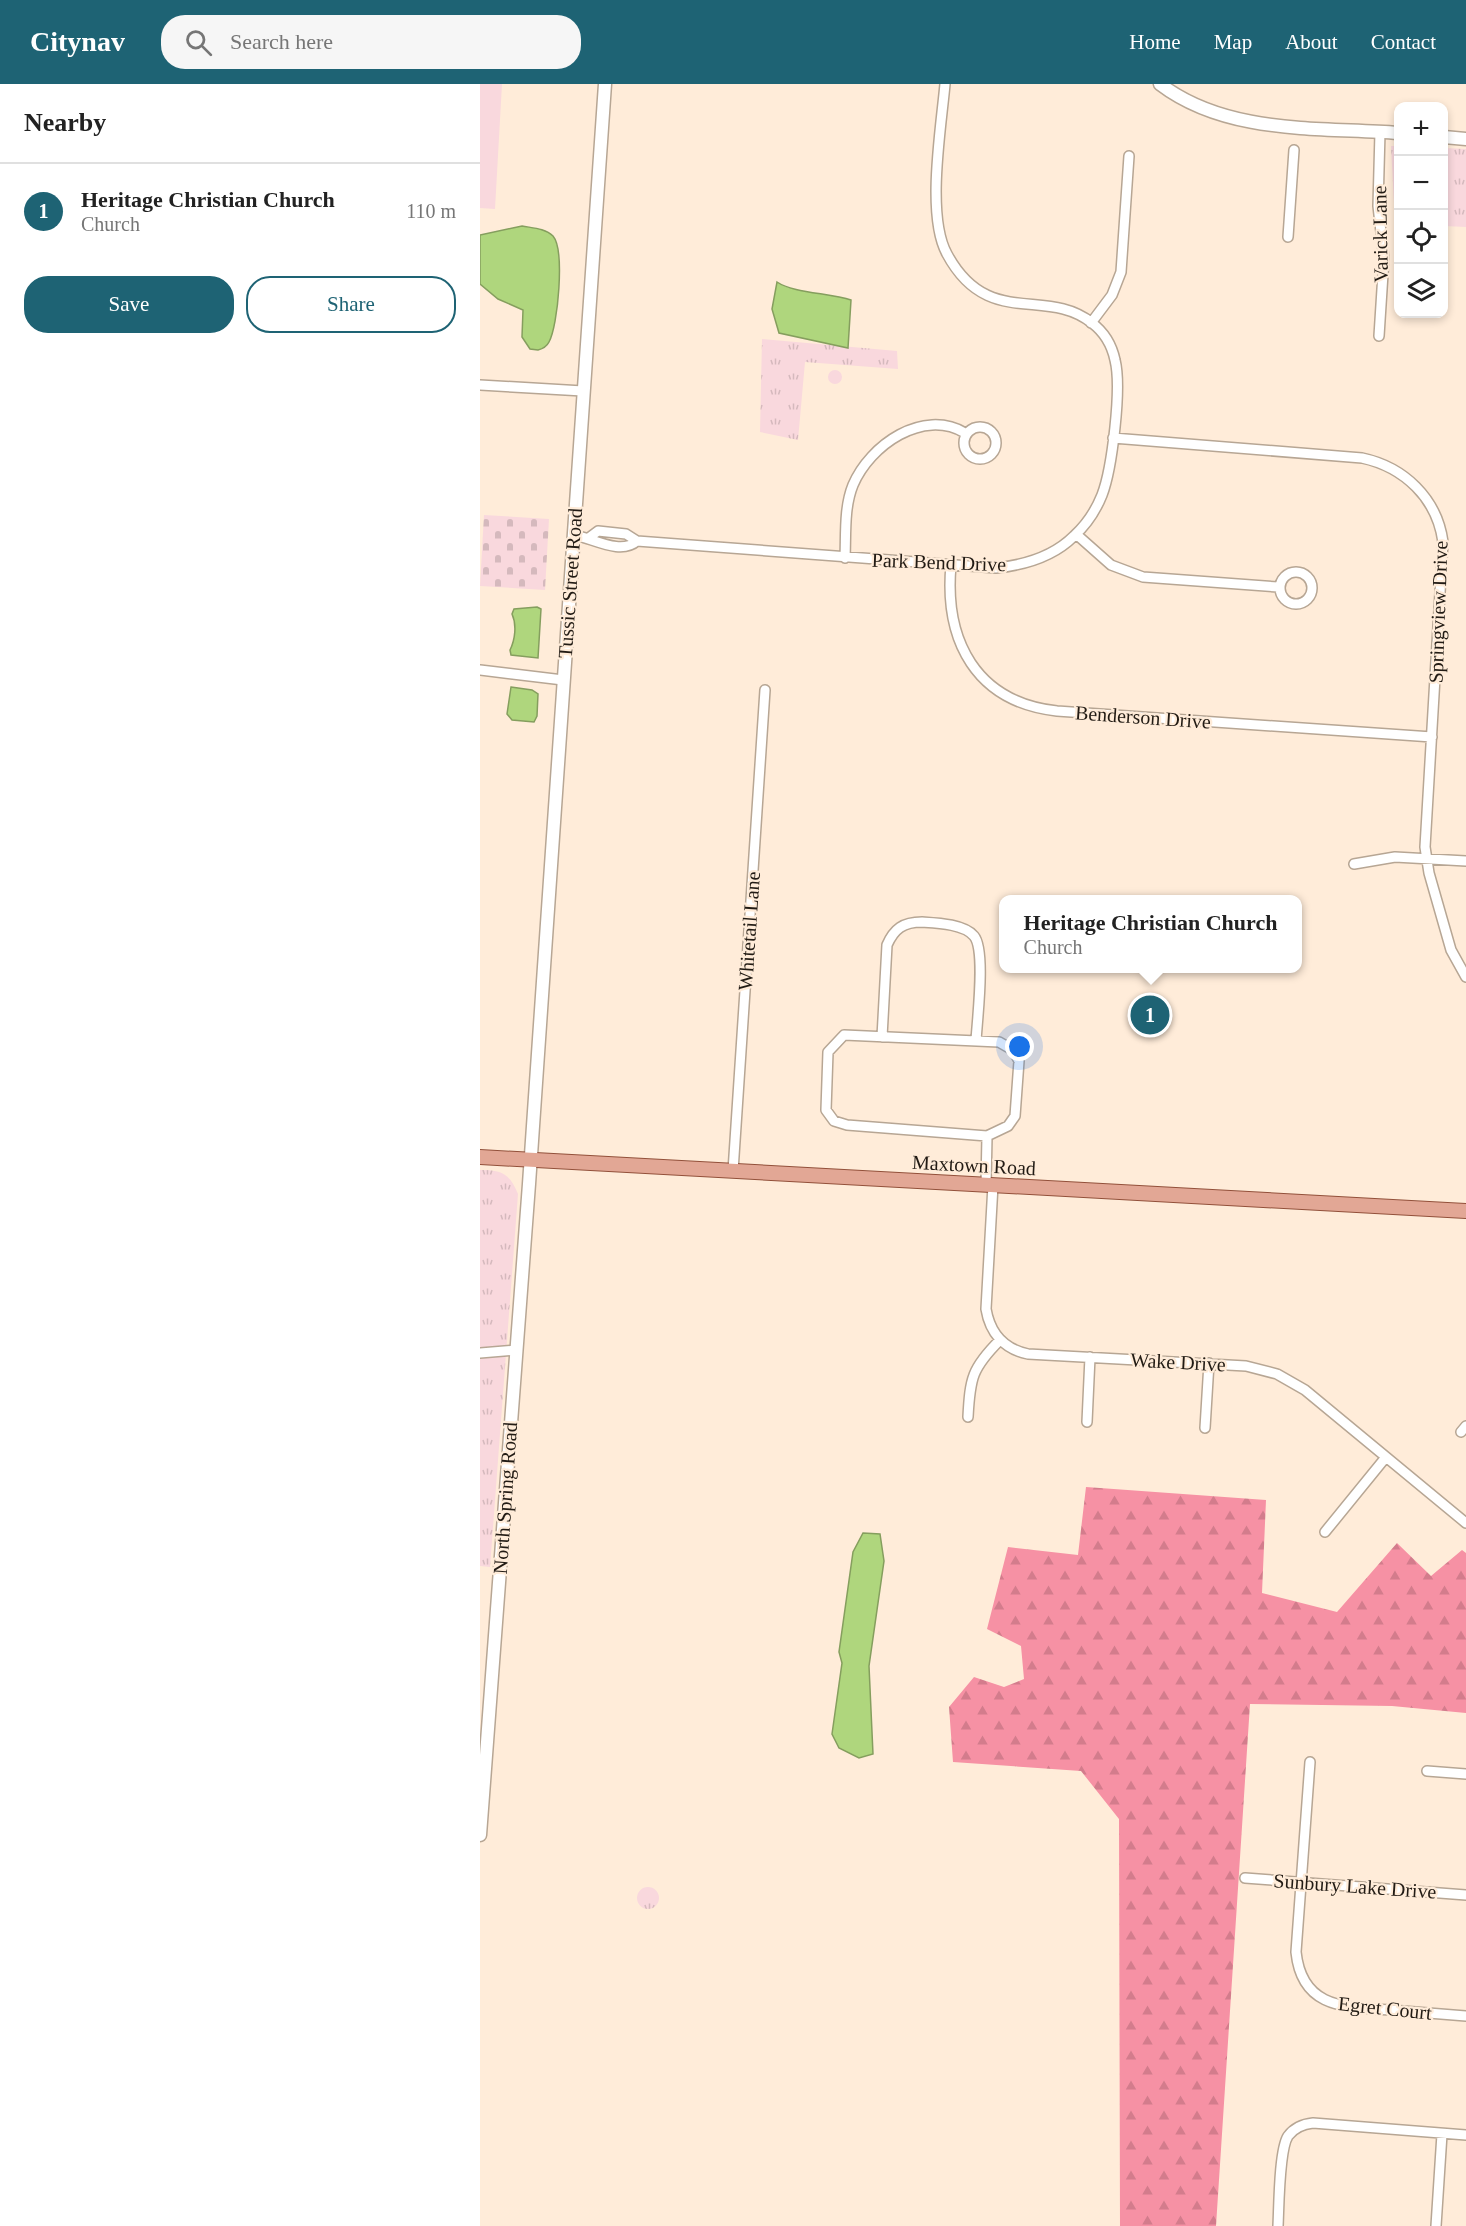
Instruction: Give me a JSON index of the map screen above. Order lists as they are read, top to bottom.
{
  "streets": {
    "main road": ["Tussic Street Road", "Maxtown Road", "North Spring Road"],
    "street": [
      "Varick Lane",
      "Park Bend Drive",
      "Springview Drive",
      "Benderson Drive",
      "Whitetail Lane",
      "Wake Drive",
      "Sunbury Lake Drive",
      "Egret Court"
    ]
  },
  "crossings": [
    ["Park Bend Drive", "Tussic Street Road"],
    ["Park Bend Drive", "Springview Drive"],
    ["Park Bend Drive", "Benderson Drive"],
    ["Tussic Street Road", "Maxtown Road"],
    ["Tussic Street Road", "North Spring Road"],
    ["Springview Drive", "Benderson Drive"],
    ["Whitetail Lane", "Maxtown Road"],
    ["Maxtown Road", "North Spring Road"],
    ["Sunbury Lake Drive", "Egret Court"]
  ],
  "page": {
    "header": "Citynav",
    "search": "Search here",
    "nav": [
      "Home",
      "Map",
      "About",
      "Contact"
    ],
    "heading": "Nearby",
    "map_buttons": ["+", "−"],
    "list": [
      {
        "mark": "1",
        "name": "Heritage Christian Church",
        "note": "Church",
        "value": "110 m"
      }
    ],
    "buttons": ["Save", "Share"],
    "popup": ["Heritage Christian Church", "Church"],
    "pins": "1"
  }
}
